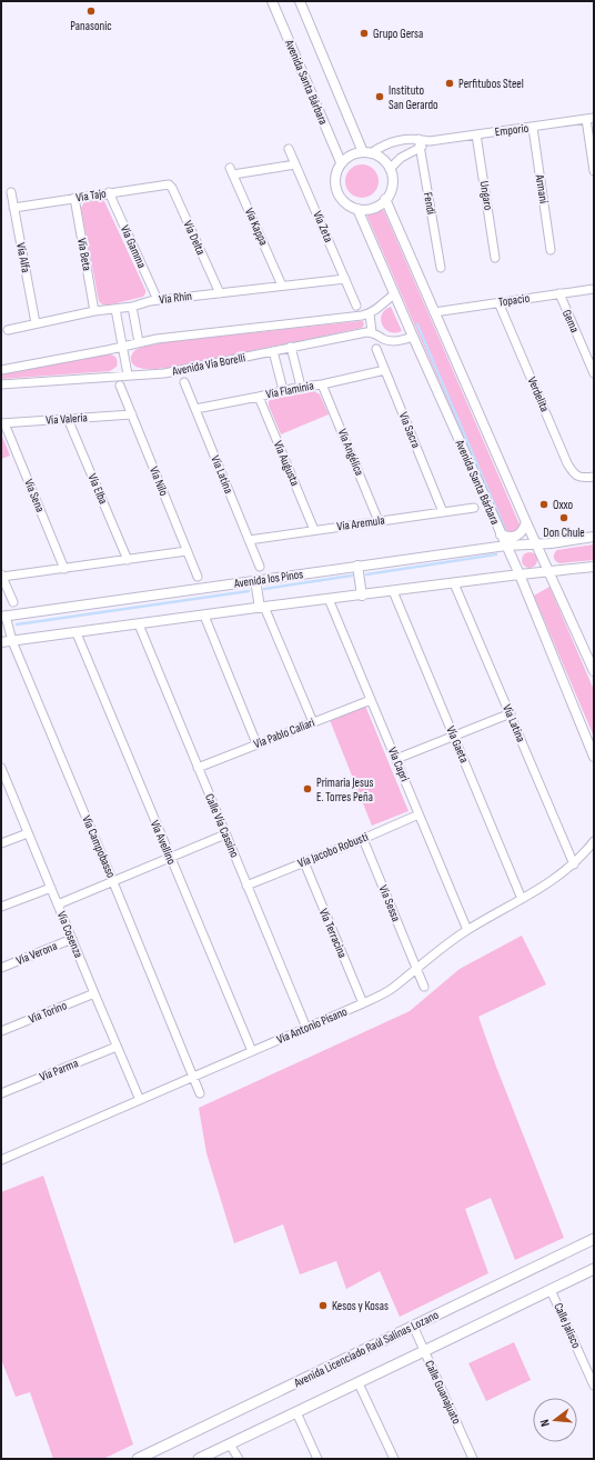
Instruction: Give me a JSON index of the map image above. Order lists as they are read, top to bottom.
{
  "streets": {
    "main road": ["Avenida Licenciado Raúl Salinas Lozano"],
    "street": [
      "Avenida Santa Bárbara",
      "Emporio",
      "Armani",
      "Vía Tajo",
      "Ungaro",
      "Fendi",
      "Vía Kappa",
      "Vía Zeta",
      "Vía Delta",
      "Vía Gamma",
      "Vía Beta",
      "Vía Alfa",
      "Vía Rhin",
      "Topacio",
      "Gema",
      "Avenida Vía Borelli",
      "Vía Flaminia",
      "Verdelita",
      "Vía Valeria",
      "Via Sacra",
      "Vía Angélica",
      "Vía Augusta",
      "Vía Latina",
      "Vía Nilo",
      "Vía Elba",
      "Vía Sena",
      "Vía Aremula",
      "Avenida los Pinos",
      "Vía Pablo Caliari",
      "Vía Gaeta",
      "Vía Capri",
      "Calle Vía Cassino",
      "Vía Avellino",
      "Vía Campobasso",
      "Vía Jacobo Robusti",
      "Vía Sessa",
      "Vía Terracina",
      "Vía Cosenza",
      "Vía Verona",
      "Vía Torino",
      "Vía Antonio Pisano",
      "Vía Parma",
      "Calle Jalisco",
      "Calle Guanajuato"
    ]
  },
  "crossings": [
    ["Avenida Santa Bárbara", "Emporio"],
    ["Avenida Santa Bárbara", "Avenida los Pinos"],
    ["Emporio", "Armani"],
    ["Emporio", "Ungaro"],
    ["Emporio", "Fendi"],
    ["Vía Tajo", "Vía Delta"],
    ["Vía Tajo", "Vía Gamma"],
    ["Vía Tajo", "Vía Beta"],
    ["Vía Tajo", "Vía Alfa"],
    ["Vía Kappa", "Vía Zeta"],
    ["Vía Kappa", "Vía Rhin"],
    ["Vía Zeta", "Vía Rhin"],
    ["Vía Delta", "Vía Rhin"],
    ["Vía Gamma", "Vía Rhin"],
    ["Vía Beta", "Vía Rhin"],
    ["Vía Alfa", "Vía Rhin"],
    ["Topacio", "Gema"],
    ["Topacio", "Verdelita"],
    ["Vía Flaminia", "Via Sacra"],
    ["Vía Flaminia", "Vía Angélica"],
    ["Vía Flaminia", "Vía Augusta"],
    ["Vía Flaminia", "Vía Latina"],
    ["Vía Valeria", "Vía Nilo"],
    ["Vía Valeria", "Vía Elba"],
    ["Vía Valeria", "Vía Sena"],
    ["Via Sacra", "Vía Aremula"],
    ["Vía Angélica", "Vía Aremula"],
    ["Vía Augusta", "Vía Aremula"],
    ["Vía Latina", "Vía Aremula"],
    ["Vía Latina", "Vía Antonio Pisano"],
    ["Avenida los Pinos", "Vía Campobasso"],
    ["Vía Pablo Caliari", "Vía Capri"],
    ["Vía Pablo Caliari", "Calle Vía Cassino"],
    ["Vía Gaeta", "Vía Antonio Pisano"],
    ["Vía Capri", "Vía Jacobo Robusti"],
    ["Vía Capri", "Vía Antonio Pisano"],
    ["Calle Vía Cassino", "Vía Jacobo Robusti"],
    ["Calle Vía Cassino", "Vía Antonio Pisano"],
    ["Vía Avellino", "Vía Antonio Pisano"],
    ["Vía Campobasso", "Vía Antonio Pisano"],
    ["Vía Jacobo Robusti", "Vía Sessa"],
    ["Vía Jacobo Robusti", "Vía Terracina"],
    ["Vía Sessa", "Vía Antonio Pisano"],
    ["Vía Terracina", "Vía Antonio Pisano"],
    ["Vía Cosenza", "Vía Verona"],
    ["Vía Cosenza", "Vía Torino"],
    ["Vía Cosenza", "Vía Antonio Pisano"],
    ["Vía Cosenza", "Vía Parma"],
    ["Avenida Licenciado Raúl Salinas Lozano", "Calle Guanajuato"]
  ],
  "places": [
    "Panasonic",
    "Grupo Gersa",
    "Perfitubos Steel",
    "Instituto San Gerardo",
    "Oxxo",
    "Don Chule",
    "Primaria Jesus E. Torres Peña",
    "Kesos y Kosas"
  ],
  "north": "left"
}
